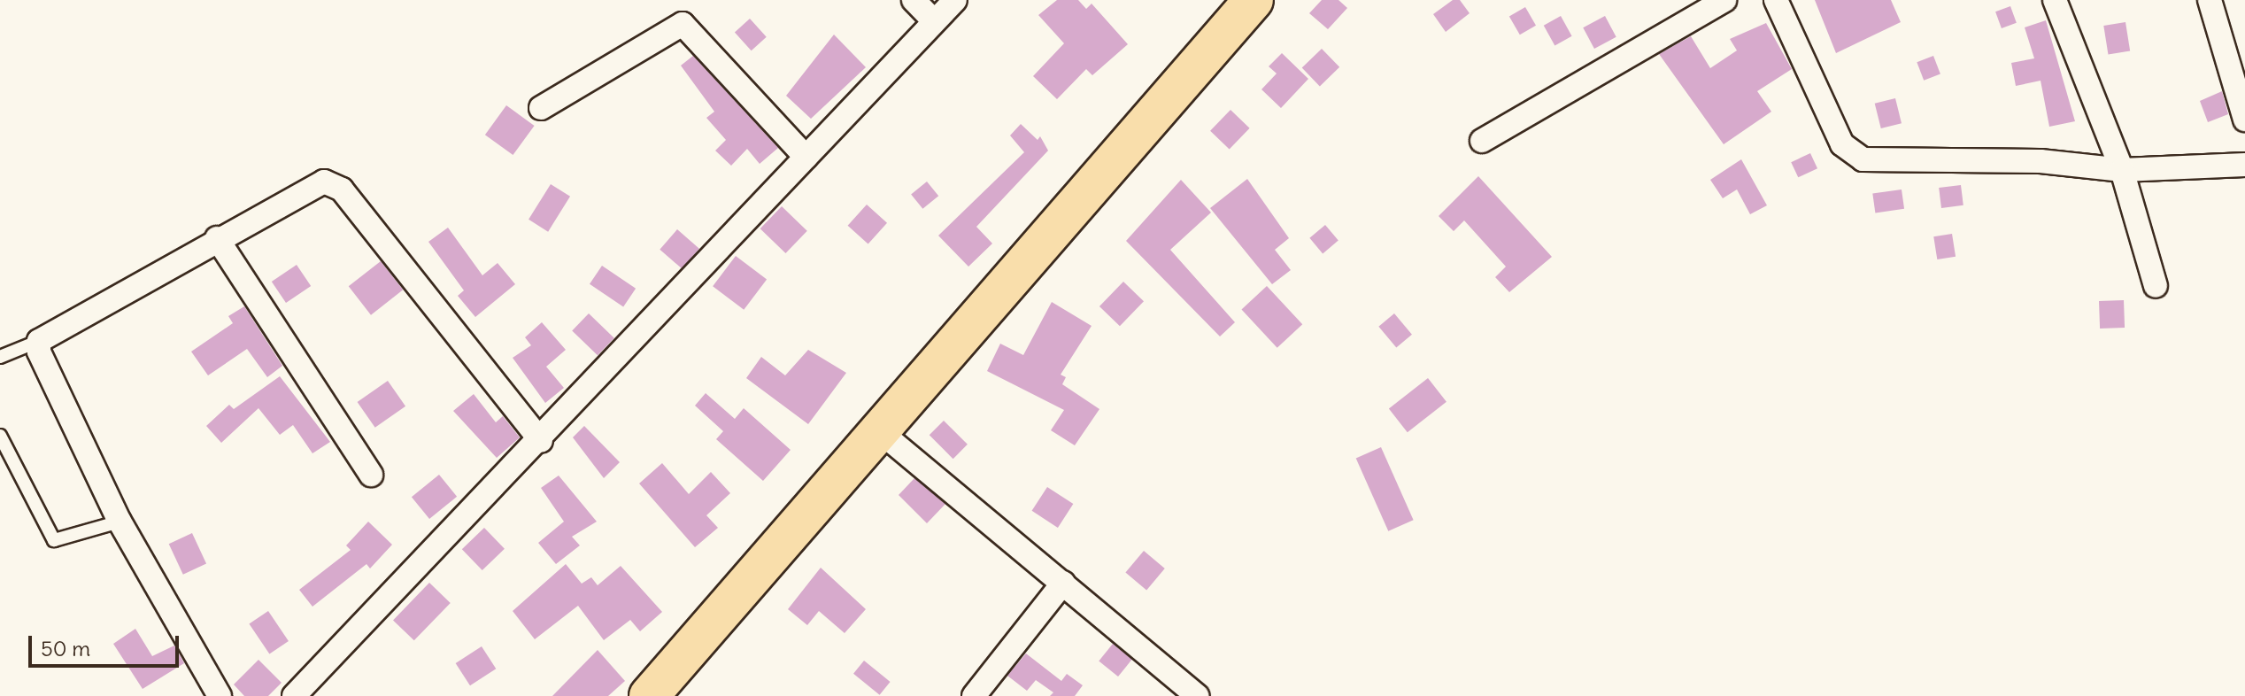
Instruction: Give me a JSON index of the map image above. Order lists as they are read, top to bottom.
{
  "scale_bar": "50 m"
}
